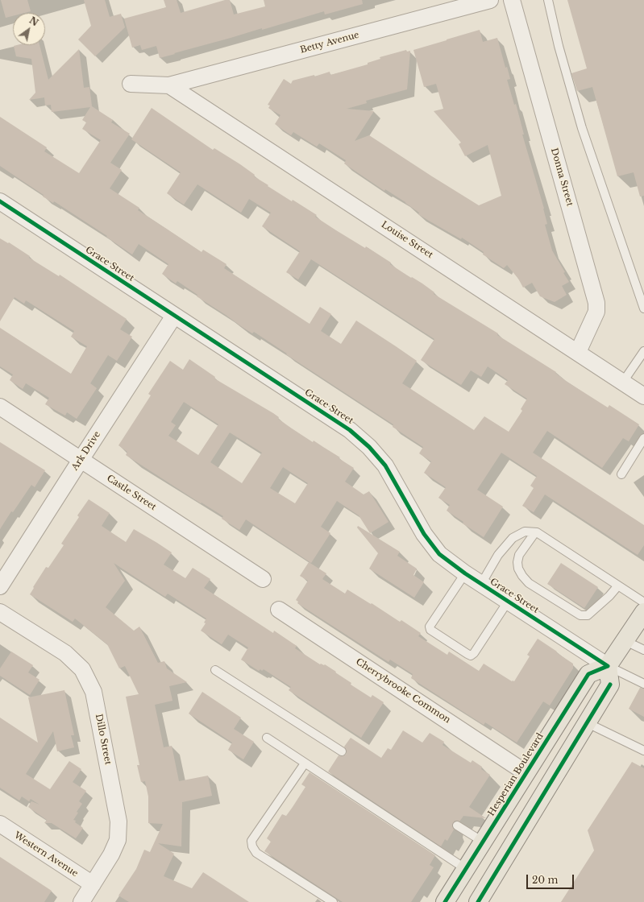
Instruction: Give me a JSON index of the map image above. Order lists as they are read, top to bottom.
{
  "streets": {
    "main road": ["Hesperian Boulevard"],
    "street": [
      "Betty Avenue",
      "Donna Street",
      "Louise Street",
      "Grace Street",
      "Ark Drive",
      "Castle Street",
      "Cherrybrooke Common",
      "Dillo Street",
      "Western Avenue"
    ]
  },
  "crossings": [
    ["Betty Avenue", "Louise Street"],
    ["Donna Street", "Louise Street"],
    ["Grace Street", "Ark Drive"],
    ["Grace Street", "Hesperian Boulevard"],
    ["Ark Drive", "Castle Street"],
    ["Cherrybrooke Common", "Hesperian Boulevard"],
    ["Dillo Street", "Western Avenue"]
  ],
  "scale_bar": "20 m",
  "north": "top right"
}
